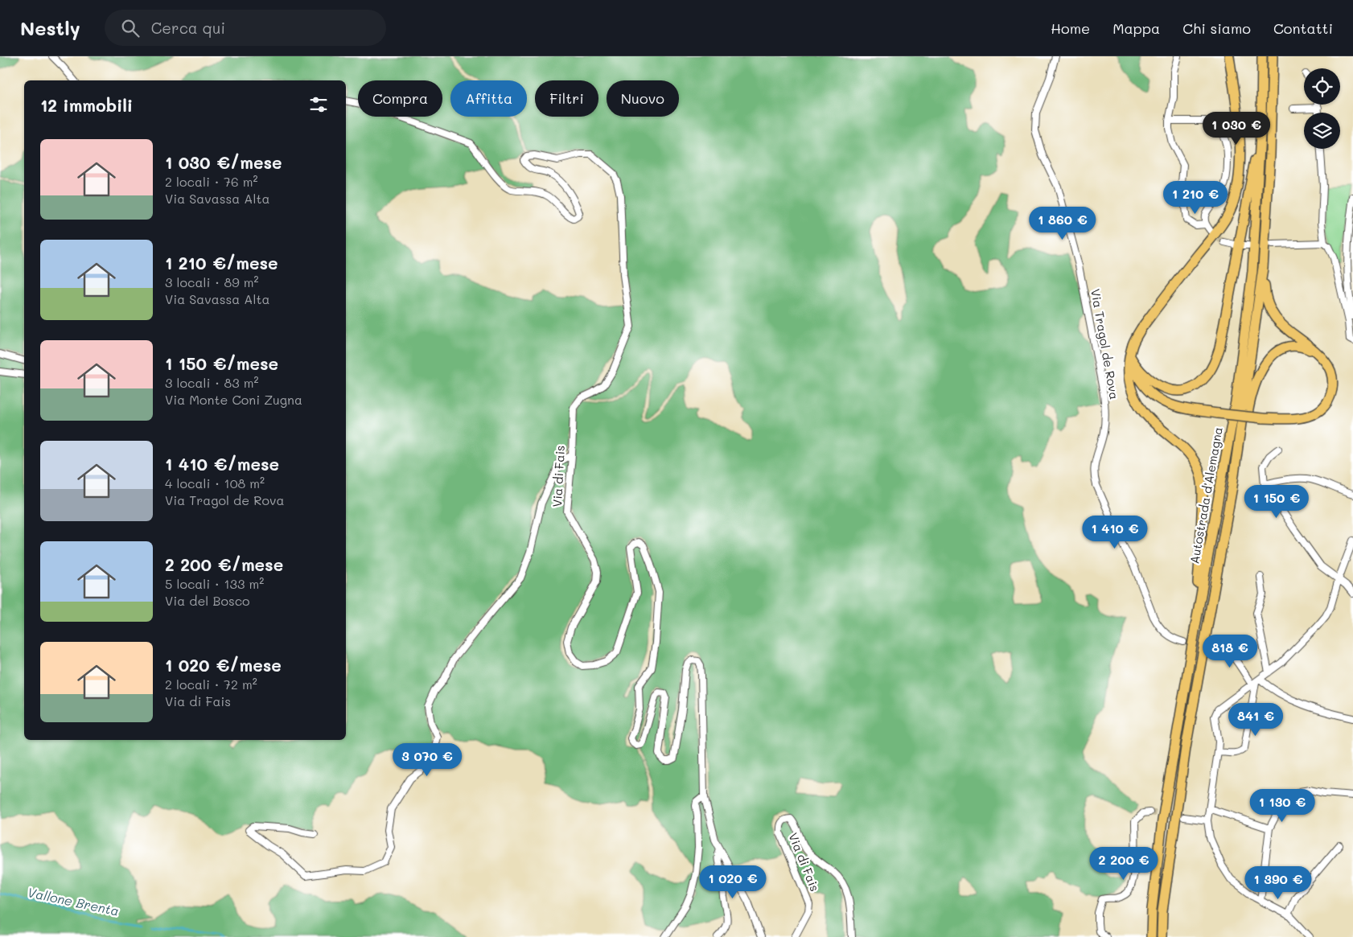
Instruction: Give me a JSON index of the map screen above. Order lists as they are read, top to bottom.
{
  "streets": {
    "highway": ["Autostrada d'Alemagna"],
    "street": ["Via Tragol de Rova", "Via di Fais"]
  },
  "water": ["Vallone Brenta"],
  "page": {
    "header": "Nestly",
    "search": "Cerca qui",
    "nav": [
      "Home",
      "Mappa",
      "Chi siamo",
      "Contatti"
    ],
    "chip": [
      "Compra",
      "Affitta",
      "Filtri",
      "Nuovo"
    ],
    "heading": "12 immobili",
    "price": [
      "1 030 €",
      "1 210 €",
      "1 860 €",
      "1 150 €",
      "1 410 €",
      "818 €",
      "841 €",
      "3 070 €",
      "1 130 €",
      "2 200 €",
      "1 020 €",
      "1 390 €"
    ],
    "list": [
      {
        "name": "1 030 €/mese",
        "note": "2 locali · 76 m² · Via Savassa Alta"
      },
      {
        "name": "1 210 €/mese",
        "note": "3 locali · 89 m² · Via Savassa Alta"
      },
      {
        "name": "1 150 €/mese",
        "note": "3 locali · 83 m² · Via Monte Coni Zugna"
      },
      {
        "name": "1 410 €/mese",
        "note": "4 locali · 108 m² · Via Tragol de Rova"
      },
      {
        "name": "2 200 €/mese",
        "note": "5 locali · 133 m² · Via del Bosco"
      },
      {
        "name": "1 020 €/mese",
        "note": "2 locali · 72 m² · Via di Fais"
      }
    ]
  }
}
